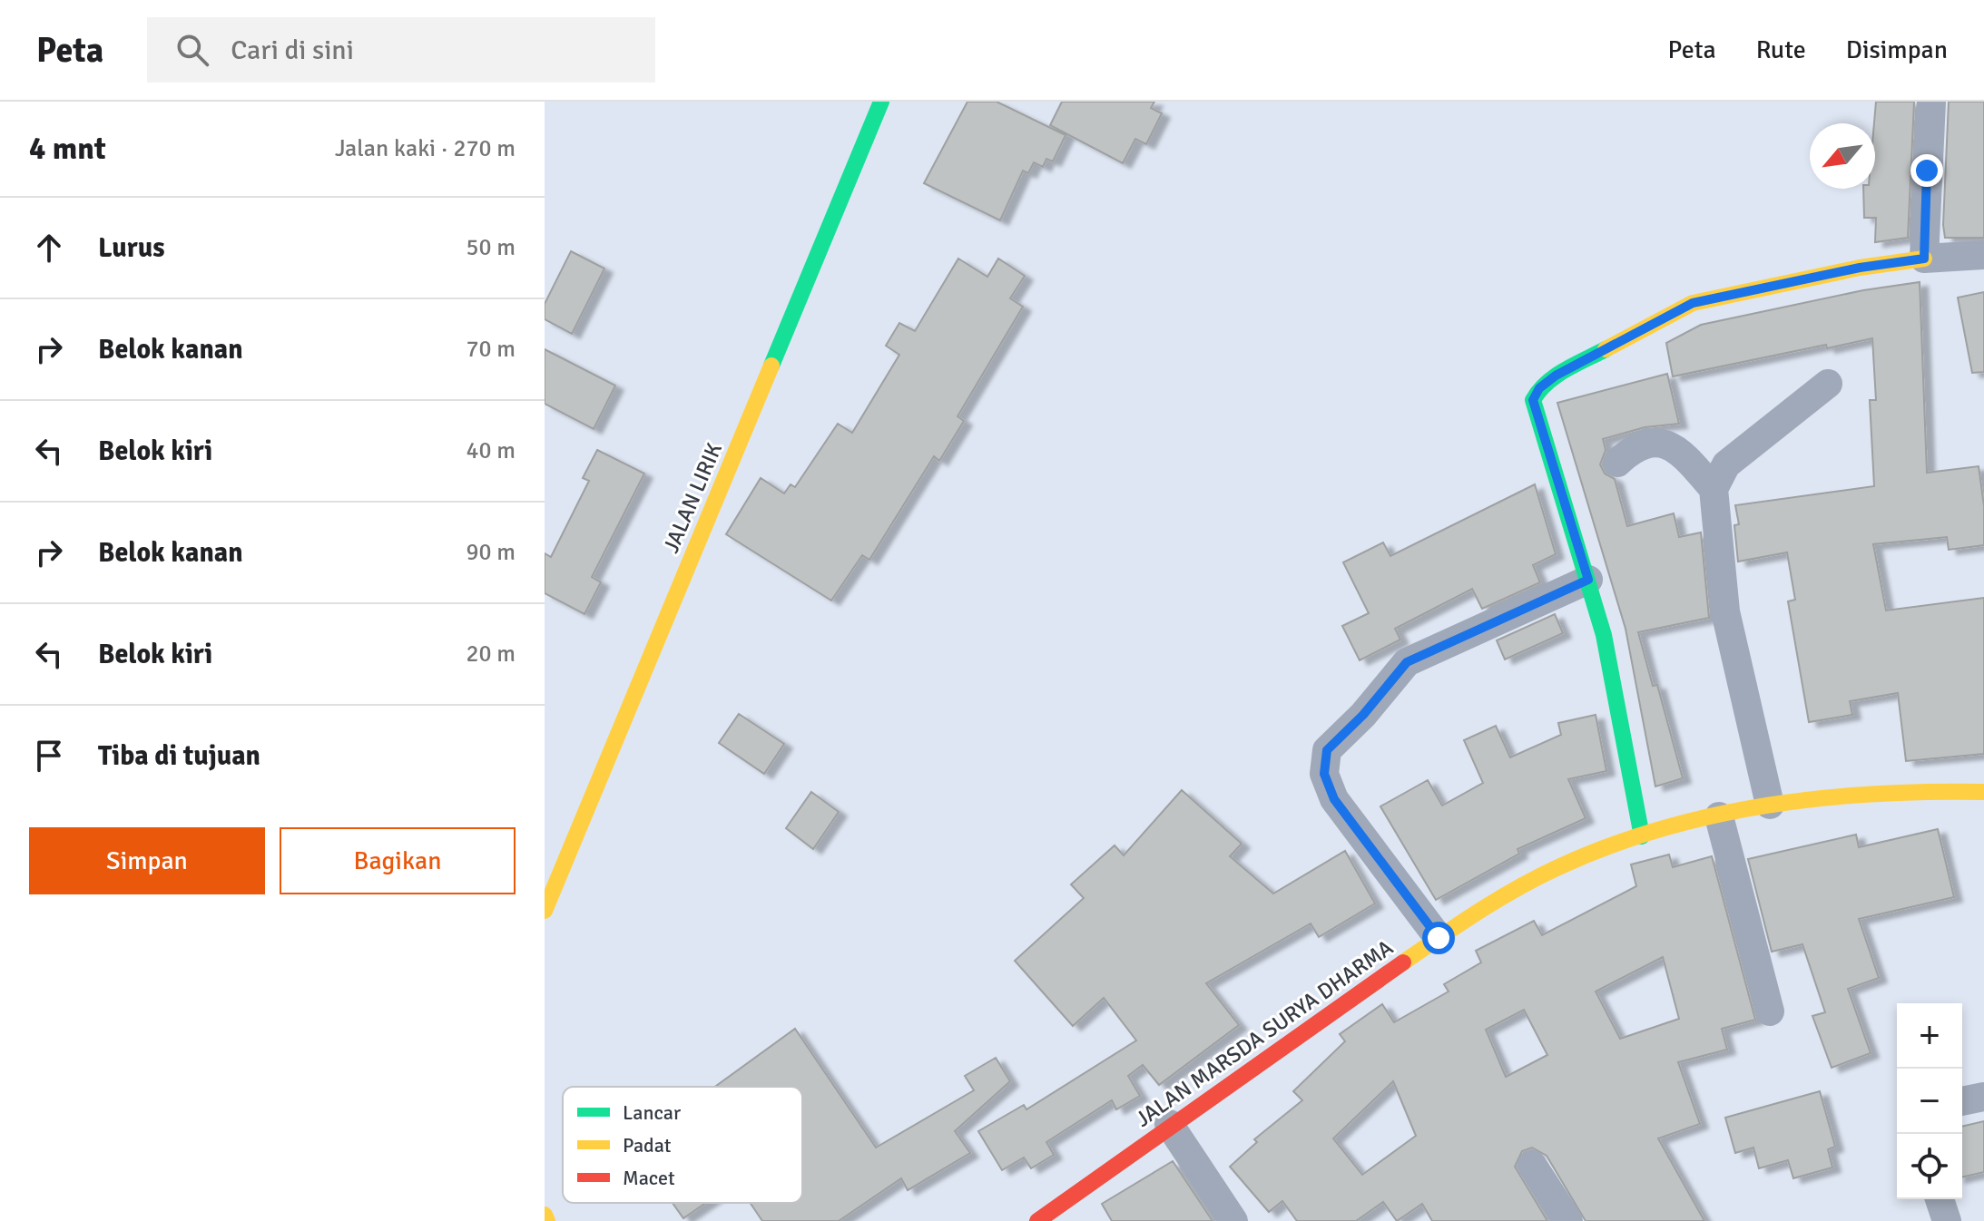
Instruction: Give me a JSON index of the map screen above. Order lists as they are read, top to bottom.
{
  "streets": {
    "main road": ["JALAN LIRIK", "JALAN MARSDA SURYA DHARMA"]
  },
  "legend": ["Lancar", "Padat", "Macet"],
  "north": "bottom left",
  "page": {
    "header": "Peta",
    "search": "Cari di sini",
    "nav": ["Peta", "Rute", "Disimpan"],
    "heading": ["4 mnt", "Jalan kaki · 270 m"],
    "list": [
      ["Lurus", "50 m"],
      ["Belok kanan", "70 m"],
      ["Belok kiri", "40 m"],
      ["Belok kanan", "90 m"],
      ["Belok kiri", "20 m"],
      "Tiba di tujuan"
    ],
    "buttons": ["Simpan", "Bagikan"],
    "map_buttons": ["+", "−"]
  }
}
